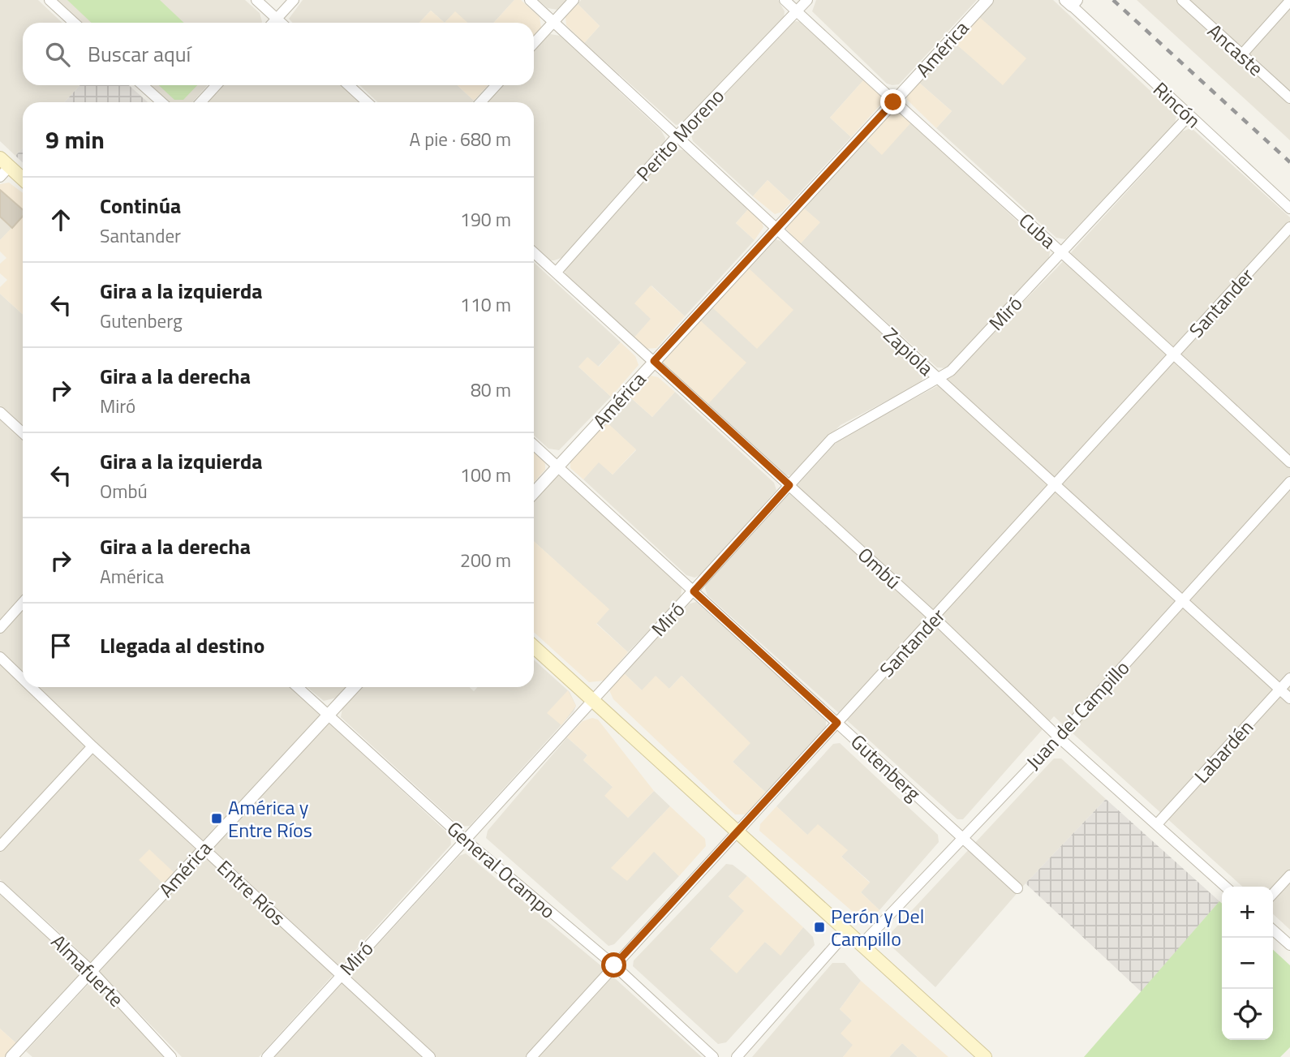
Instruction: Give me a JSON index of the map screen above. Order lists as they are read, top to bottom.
{
  "streets": {
    "street": [
      "América",
      "Ancaste",
      "Rincón",
      "Perito Moreno",
      "Cuba",
      "Santander",
      "Miró",
      "Zapiola",
      "Ombú",
      "Juan del Campillo",
      "Labardén",
      "Gutenberg",
      "General Ocampo",
      "Entre Ríos",
      "Almafuerte"
    ]
  },
  "crossings": [
    ["América", "Cuba"],
    ["América", "Zapiola"],
    ["América", "Ombú"],
    ["América", "Gutenberg"],
    ["América", "General Ocampo"],
    ["América", "Entre Ríos"],
    ["América", "Almafuerte"],
    ["Rincón", "Miró"],
    ["Perito Moreno", "Cuba"],
    ["Perito Moreno", "Zapiola"],
    ["Perito Moreno", "Ombú"],
    ["Cuba", "Santander"],
    ["Cuba", "Miró"],
    ["Santander", "Zapiola"],
    ["Santander", "Ombú"],
    ["Santander", "Gutenberg"],
    ["Santander", "General Ocampo"],
    ["Miró", "Zapiola"],
    ["Miró", "Ombú"],
    ["Miró", "Gutenberg"],
    ["Miró", "General Ocampo"],
    ["Miró", "Entre Ríos"],
    ["Zapiola", "Juan del Campillo"],
    ["Zapiola", "Labardén"],
    ["Ombú", "Juan del Campillo"],
    ["Ombú", "Labardén"],
    ["Juan del Campillo", "Gutenberg"]
  ],
  "places": {
    "transit": ["América y Entre Ríos", "Perón y Del Campillo"]
  },
  "page": {
    "search": "Buscar aquí",
    "heading": ["9 min", "A pie · 680 m"],
    "list": [
      ["Continúa", "Santander", "190 m"],
      ["Gira a la izquierda", "Gutenberg", "110 m"],
      ["Gira a la derecha", "Miró", "80 m"],
      ["Gira a la izquierda", "Ombú", "100 m"],
      ["Gira a la derecha", "América", "200 m"],
      "Llegada al destino"
    ],
    "map_buttons": ["+", "−"]
  }
}
